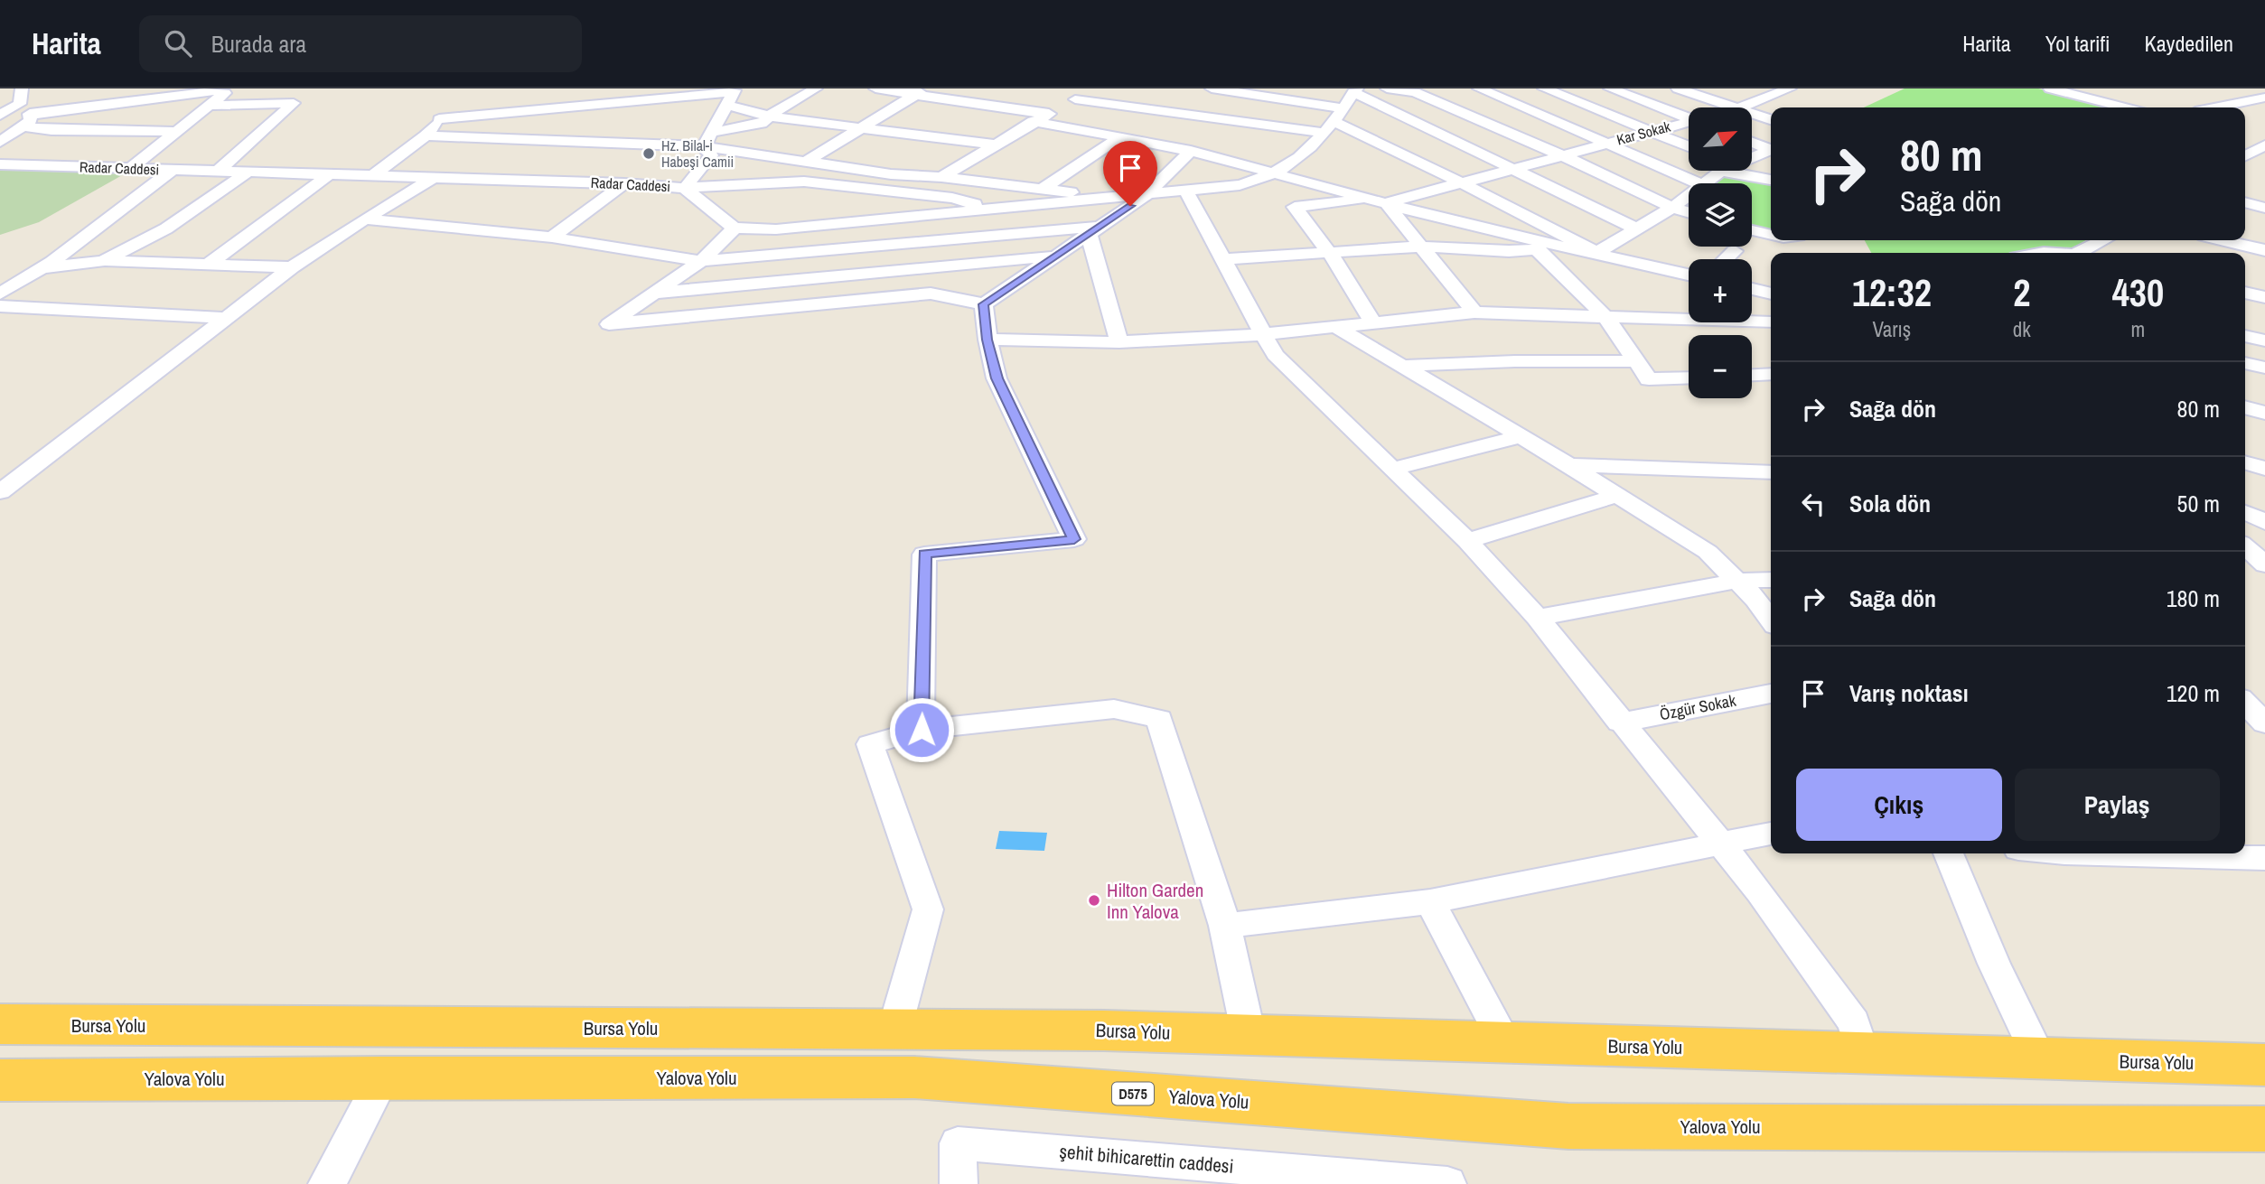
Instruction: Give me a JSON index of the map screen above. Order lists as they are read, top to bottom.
{
  "streets": {
    "highway": ["Bursa Yolu", "Yalova Yolu", "D575"],
    "street": [
      "Kar Sokak",
      "Radar Caddesi",
      "Özgür Sokak",
      "şehit bihicarettin caddesi"
    ]
  },
  "places": ["Hz. Bilal-i Habeşi Camii", "Hilton Garden Inn Yalova"],
  "north": "top right",
  "page": {
    "header": "Harita",
    "search": "Burada ara",
    "nav": ["Harita", "Yol tarifi", "Kaydedilen"],
    "map_buttons": ["+", "−"],
    "turn": ["80 m", "Sağa dön"],
    "eta": [
      "12:32",
      "Varış",
      "2",
      "dk",
      "430",
      "m"
    ],
    "list": [
      {
        "name": "Sağa dön",
        "value": "80 m"
      },
      {
        "name": "Sola dön",
        "value": "50 m"
      },
      {
        "name": "Sağa dön",
        "value": "180 m"
      },
      {
        "name": "Varış noktası",
        "value": "120 m"
      }
    ],
    "buttons": ["Çıkış", "Paylaş"]
  }
}
